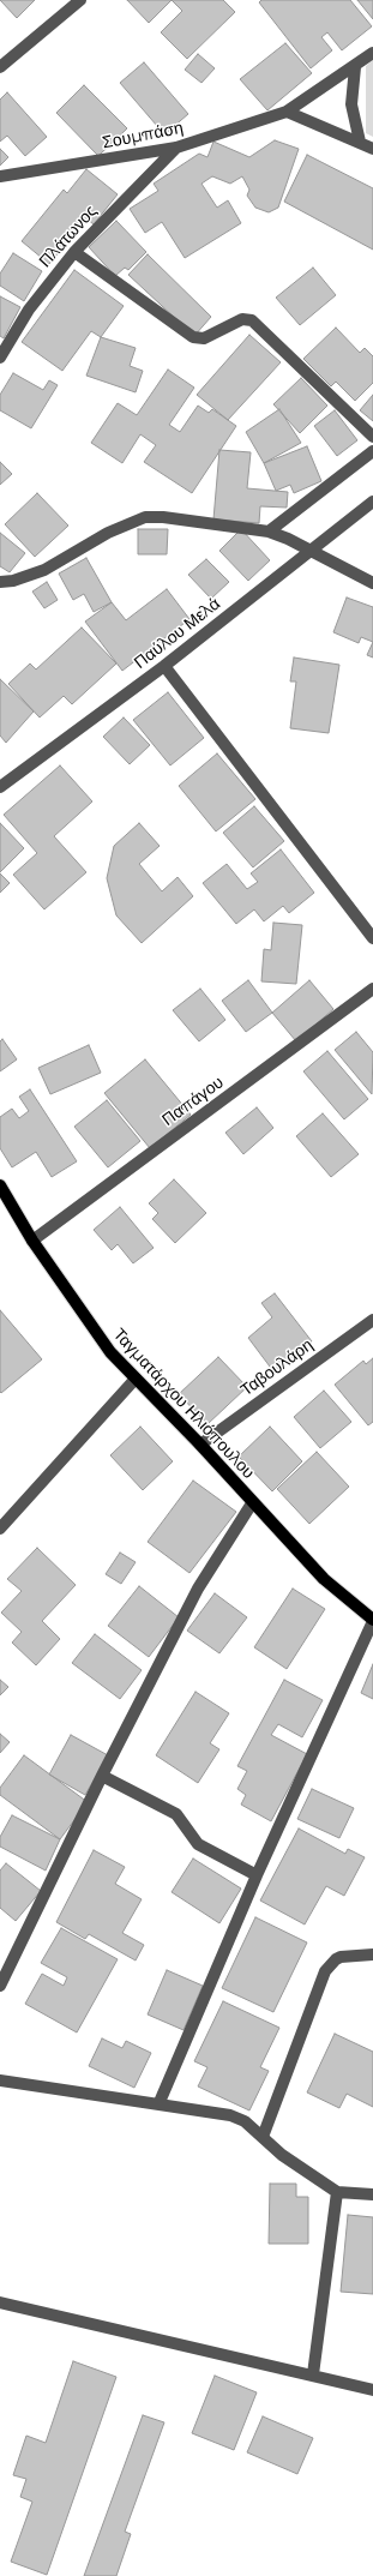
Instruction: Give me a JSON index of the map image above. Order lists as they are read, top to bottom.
{
  "streets": {
    "main road": ["Ταγματάρχου Ηλιόπουλου"],
    "street": [
      "Σουμπάση",
      "Πλάτωνος",
      "Παύλου Μελά",
      "Παπάγου",
      "Ταβουλάρη"
    ]
  },
  "crossings": [
    ["Σουμπάση", "Πλάτωνος"],
    ["Παπάγου", "Ταγματάρχου Ηλιόπουλου"],
    ["Ταβουλάρη", "Ταγματάρχου Ηλιόπουλου"]
  ]
}
